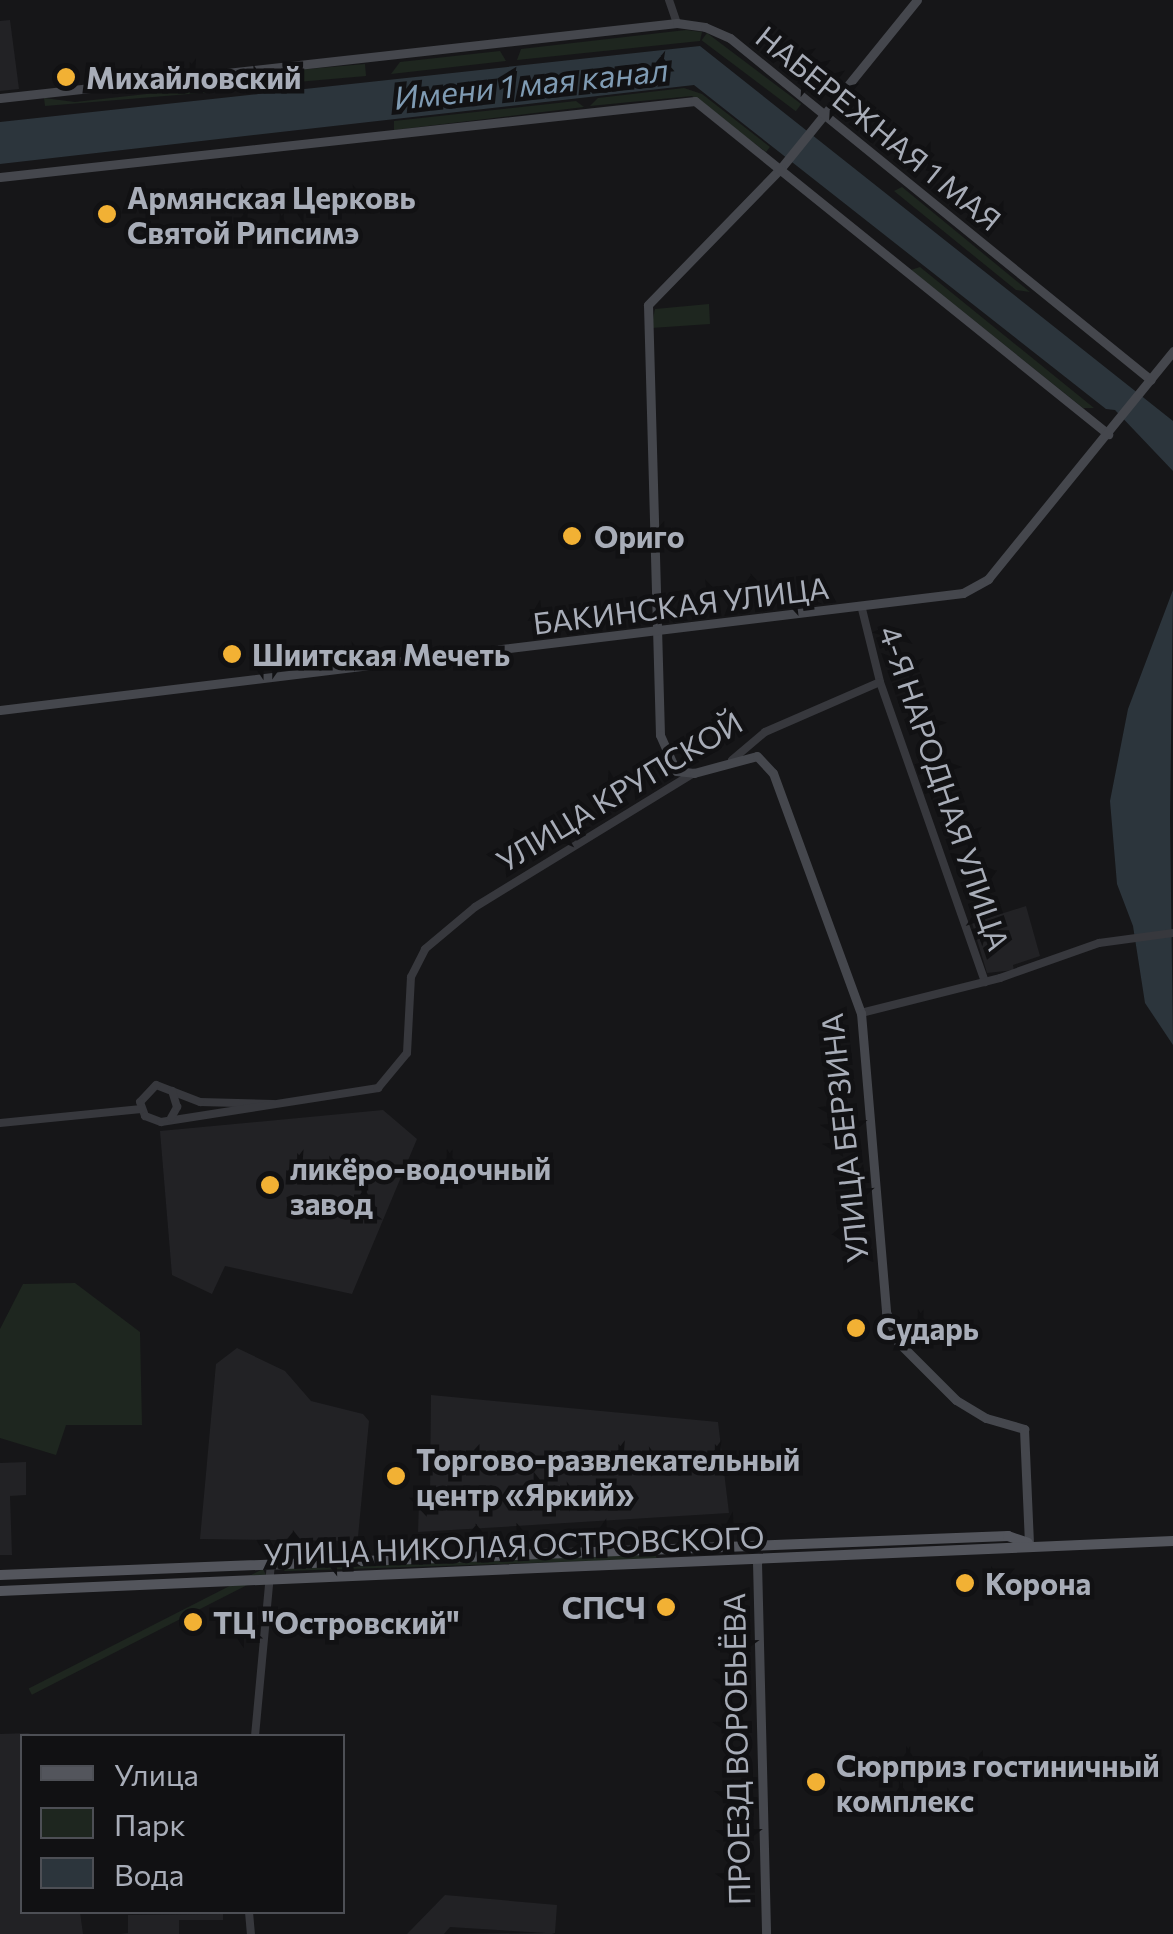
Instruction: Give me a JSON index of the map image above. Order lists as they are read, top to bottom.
{
  "streets": {
    "main road": [
      "НАБЕРЕЖНАЯ 1 МАЯ",
      "БАКИНСКАЯ УЛИЦА",
      "УЛИЦА КРУПСКОЙ",
      "УЛИЦА БЕРЗИНА",
      "УЛИЦА НИКОЛАЯ ОСТРОВСКОГО",
      "ПРОЕЗД ВОРОБЬЁВА"
    ],
    "street": ["4-Я НАРОДНАЯ УЛИЦА"]
  },
  "crossings": [
    ["НАБЕРЕЖНАЯ 1 МАЯ", "БАКИНСКАЯ УЛИЦА"],
    ["БАКИНСКАЯ УЛИЦА", "4-Я НАРОДНАЯ УЛИЦА"],
    ["4-Я НАРОДНАЯ УЛИЦА", "УЛИЦА КРУПСКОЙ"],
    ["УЛИЦА КРУПСКОЙ", "УЛИЦА БЕРЗИНА"],
    ["УЛИЦА БЕРЗИНА", "УЛИЦА НИКОЛАЯ ОСТРОВСКОГО"],
    ["УЛИЦА НИКОЛАЯ ОСТРОВСКОГО", "ПРОЕЗД ВОРОБЬЁВА"]
  ],
  "water": ["Имени 1 мая канал"],
  "places": [
    "Михайловский",
    "Армянская Церковь Святой Рипсимэ",
    "Ориго",
    "Шиитская Мечеть",
    "ликёро-водочный завод",
    "Сударь",
    "Торгово-развлекательный центр «Яркий»",
    "Корона",
    "СПСЧ",
    "ТЦ \"Островский\"",
    "Сюрприз гостиничный комплекс"
  ],
  "legend": ["Улица", "Парк", "Вода"]
}
